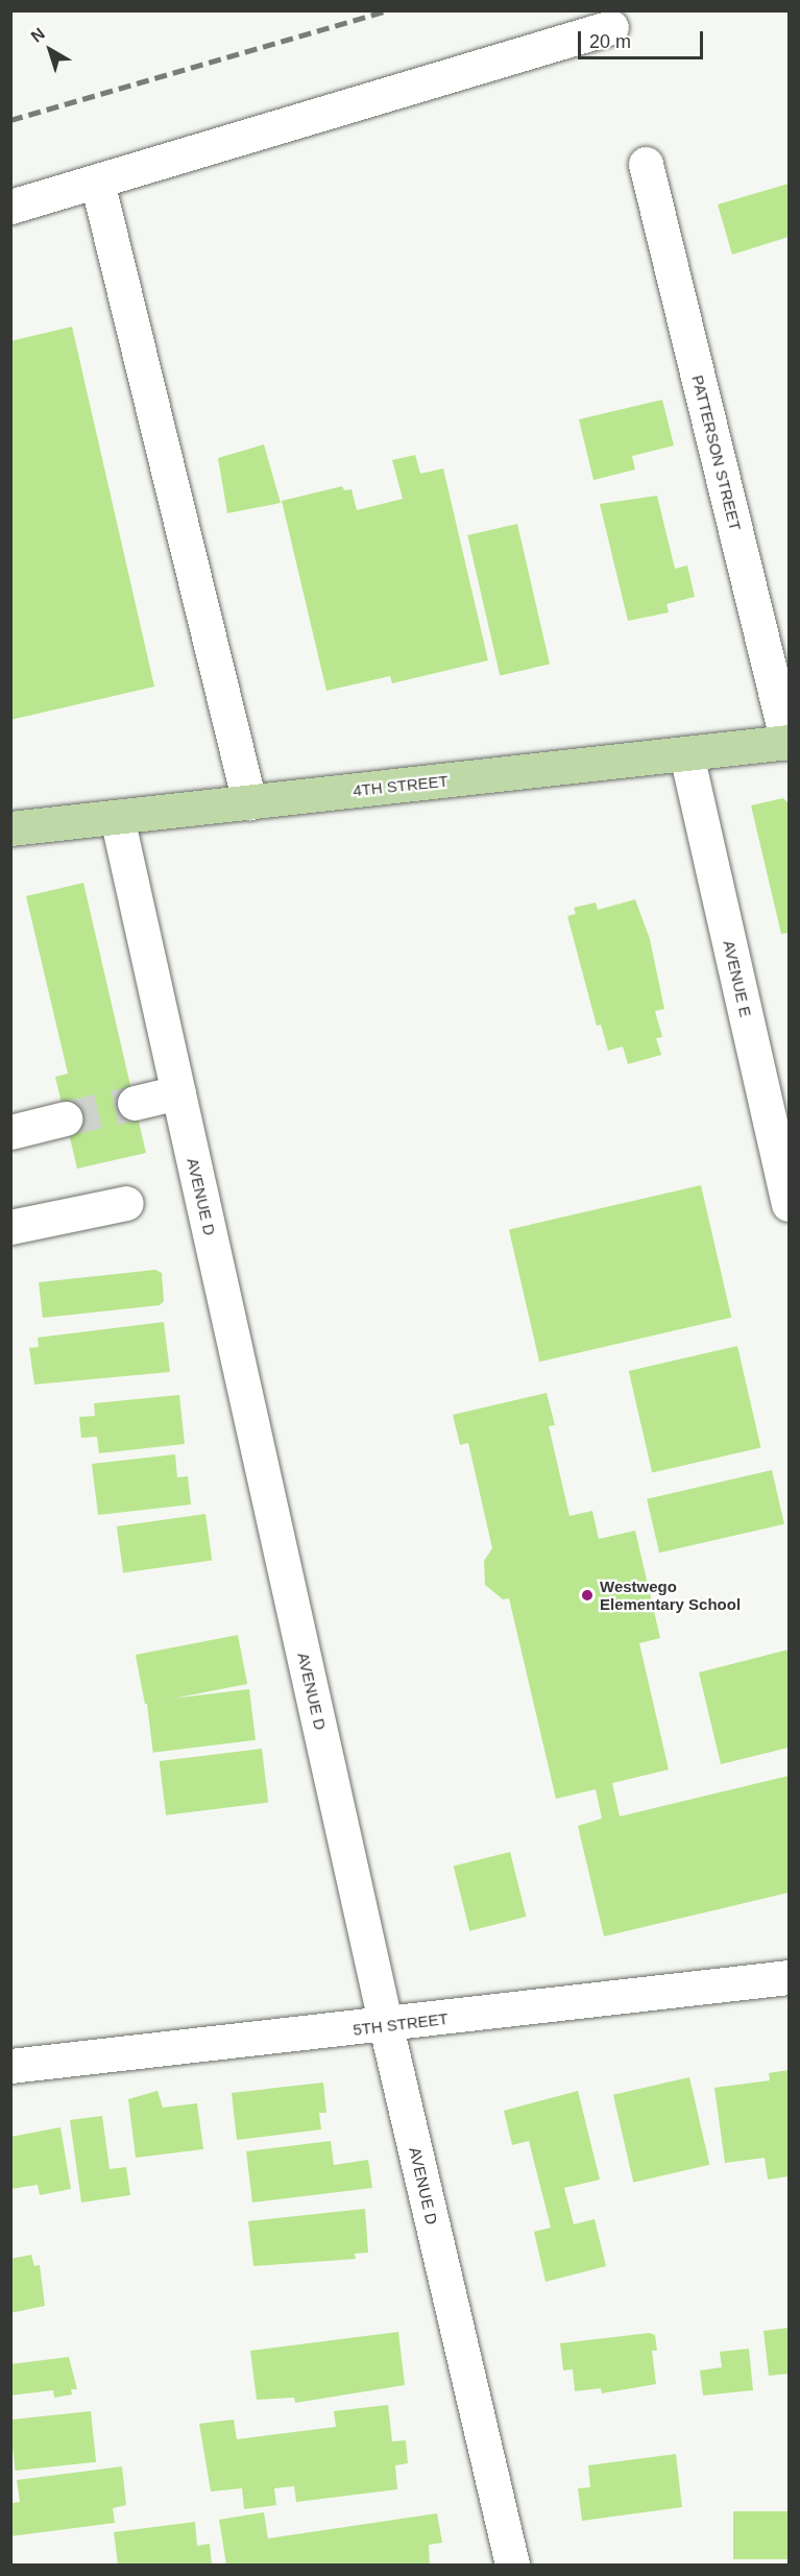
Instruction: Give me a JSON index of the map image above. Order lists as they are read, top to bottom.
{
  "streets": {
    "main road": ["4TH STREET"],
    "street": [
      "PATTERSON STREET",
      "AVENUE E",
      "AVENUE D",
      "5TH STREET"
    ]
  },
  "crossings": [
    ["PATTERSON STREET", "4TH STREET"],
    ["4TH STREET", "AVENUE E"],
    ["4TH STREET", "AVENUE D"],
    ["AVENUE D", "5TH STREET"]
  ],
  "places": ["Westwego Elementary School"],
  "scale_bar": "20 m",
  "north": "top left"
}
